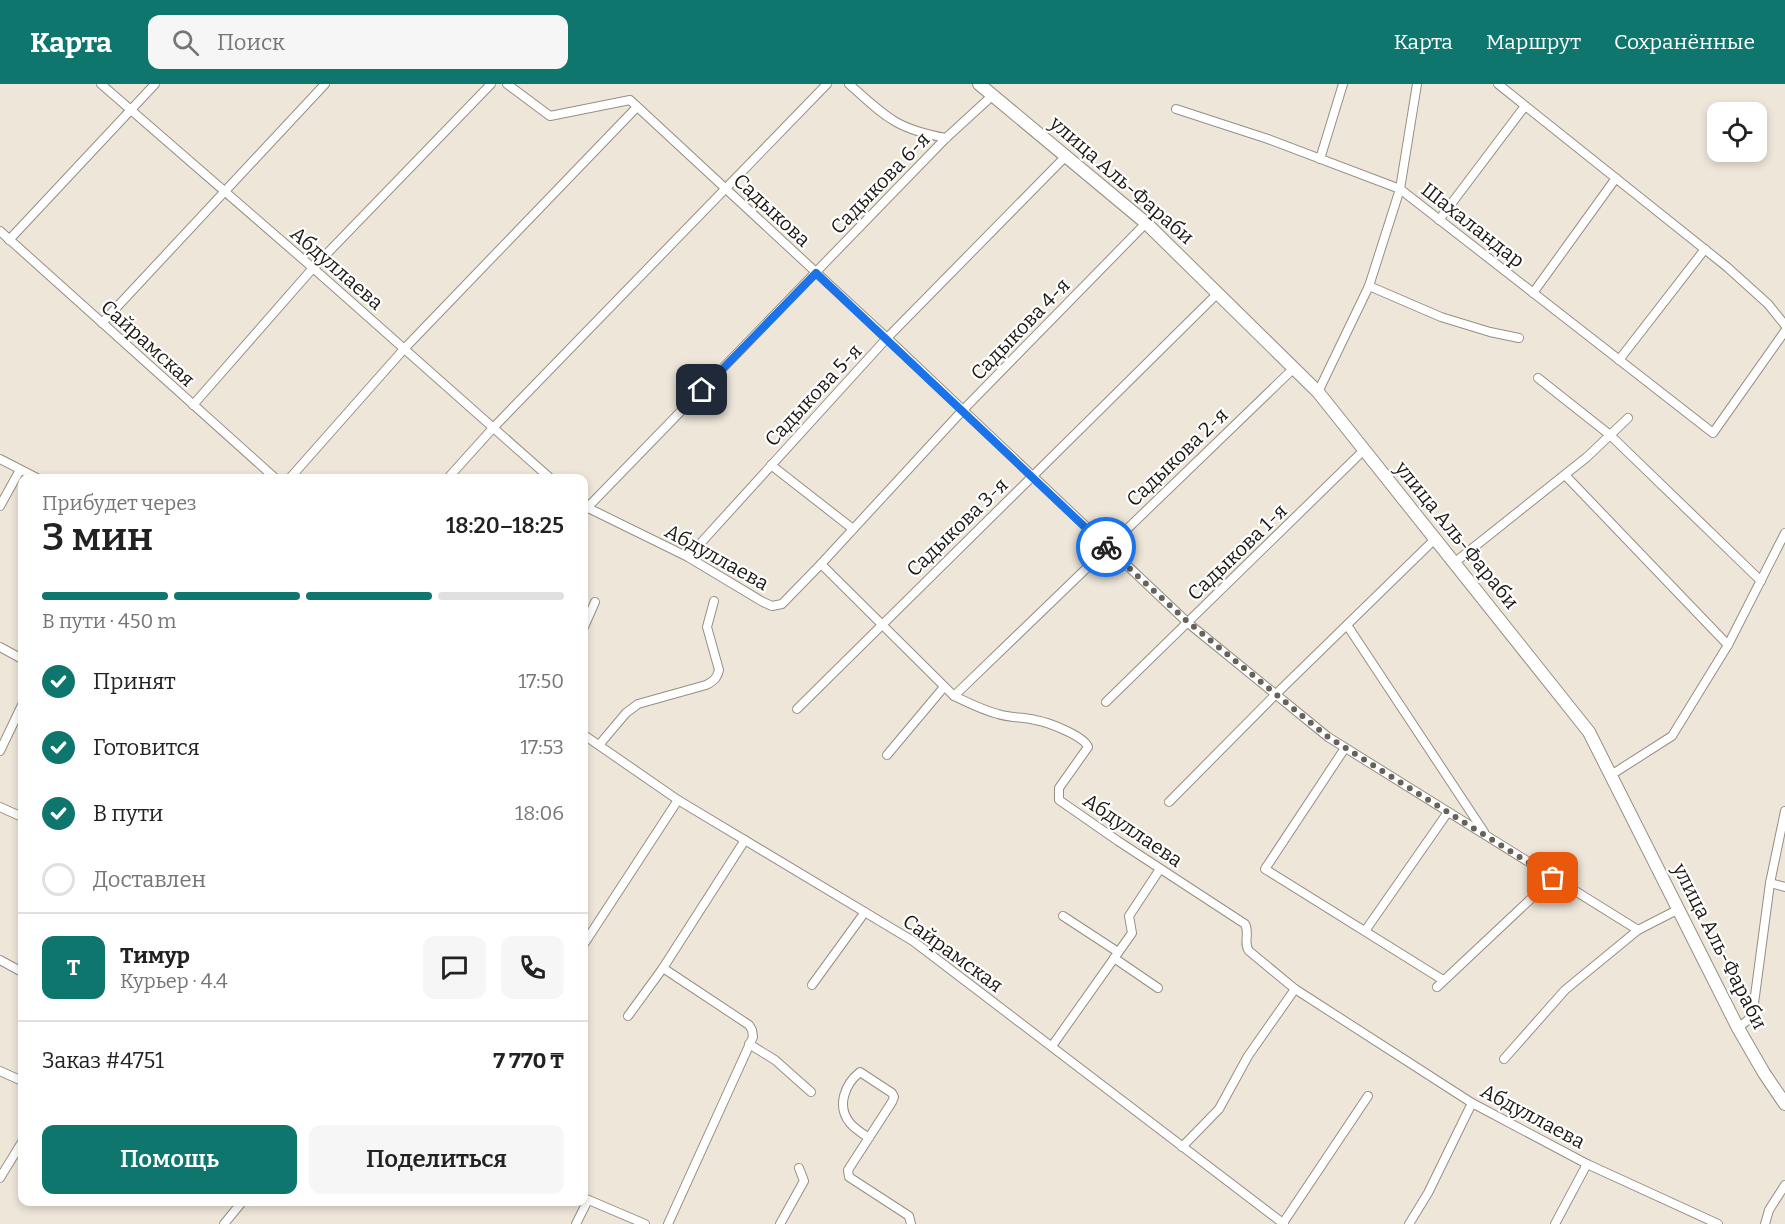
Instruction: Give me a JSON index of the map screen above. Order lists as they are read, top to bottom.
{
  "streets": {
    "main road": ["улица Аль-Фараби"],
    "street": [
      "Садыкова 6-я",
      "Садыкова",
      "Шахаландар",
      "Абдуллаева",
      "Садыкова 4-я",
      "Сайрамская",
      "Садыкова 5-я",
      "Садыкова 2-я",
      "Садыкова 3-я",
      "Садыкова 1-я"
    ]
  },
  "crossings": [
    ["улица Аль-Фараби", "Садыкова 6-я"],
    ["улица Аль-Фараби", "Садыкова 4-я"],
    ["улица Аль-Фараби", "Садыкова 5-я"],
    ["улица Аль-Фараби", "Садыкова 2-я"],
    ["улица Аль-Фараби", "Садыкова 3-я"],
    ["улица Аль-Фараби", "Садыкова 1-я"],
    ["Садыкова 6-я", "Садыкова"],
    ["Садыкова", "Садыкова 4-я"],
    ["Садыкова", "Садыкова 5-я"],
    ["Садыкова", "Садыкова 2-я"],
    ["Садыкова", "Садыкова 3-я"],
    ["Садыкова", "Садыкова 1-я"],
    ["Абдуллаева", "Садыкова 4-я"],
    ["Абдуллаева", "Садыкова 5-я"],
    ["Абдуллаева", "Садыкова 2-я"],
    ["Абдуллаева", "Садыкова 3-я"]
  ],
  "page": {
    "header": "Карта",
    "search": "Поиск",
    "nav": ["Карта", "Маршрут", "Сохранённые"],
    "heading": ["3 мин", "Прибудет через", "18:20–18:25"],
    "panel": [
      "Тимур",
      "Курьер · 4.4",
      "Заказ #4751",
      "7 770 ₸"
    ],
    "bar": "В пути · 450 m",
    "list": [
      ["Принят", "17:50"],
      ["Готовится", "17:53"],
      ["В пути", "18:06"],
      "Доставлен"
    ],
    "round": "Т",
    "buttons": ["Помощь", "Поделиться"]
  }
}
